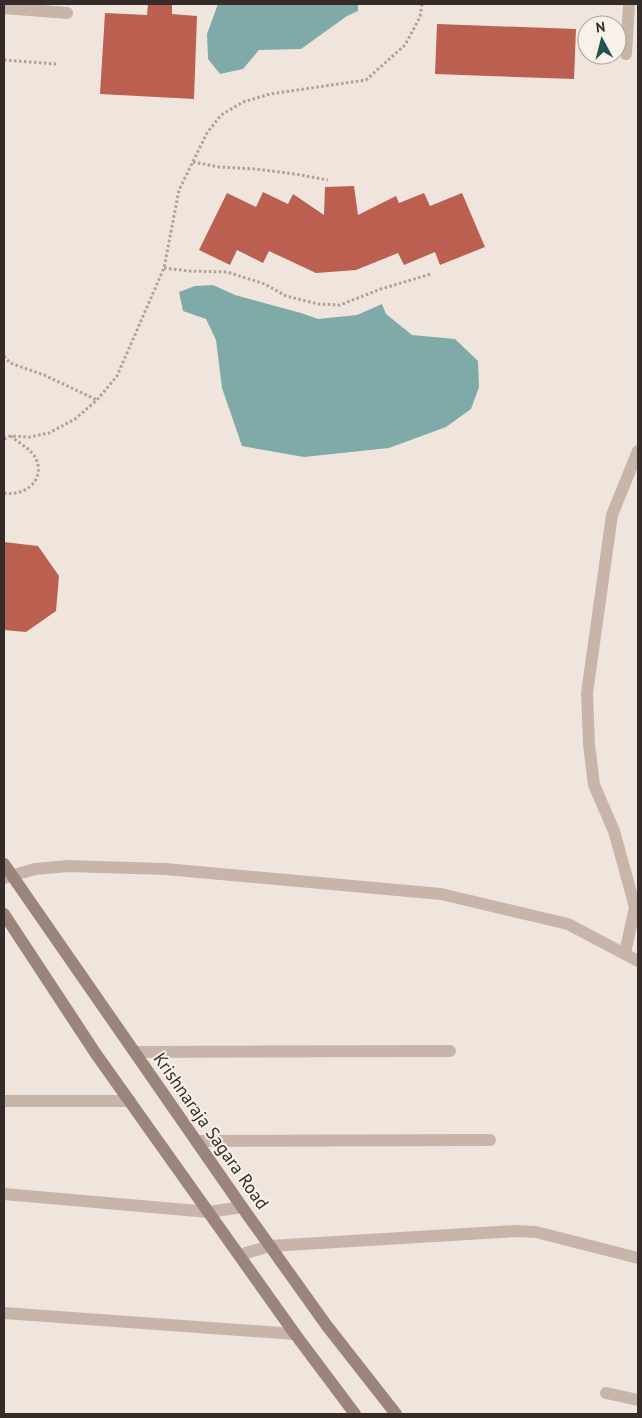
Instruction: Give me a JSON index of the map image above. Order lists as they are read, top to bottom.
{
  "streets": {
    "main road": ["Krishnaraja Sagara Road"]
  },
  "north": "top"
}
